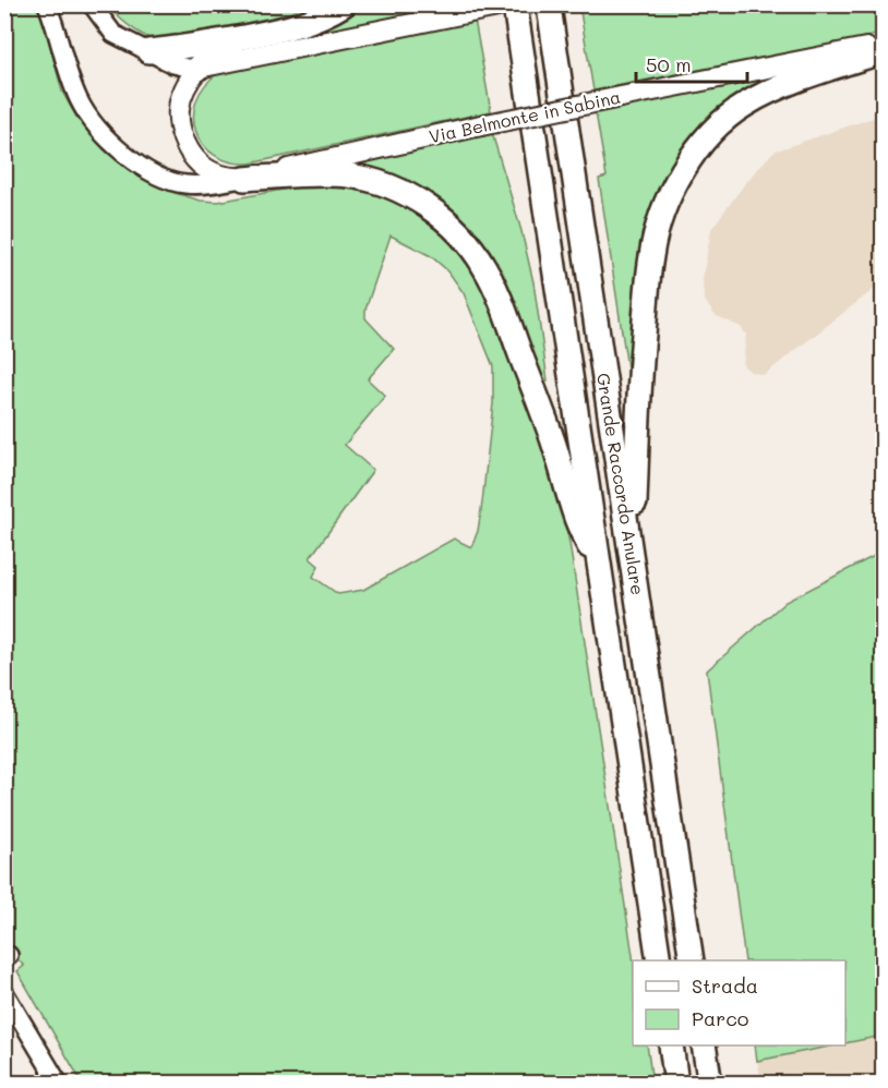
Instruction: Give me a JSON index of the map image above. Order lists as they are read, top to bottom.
{
  "streets": {
    "highway": ["Grande Raccordo Anulare"],
    "main road": ["Via Belmonte in Sabina"]
  },
  "legend": ["Strada", "Parco"],
  "scale_bar": "50 m"
}
